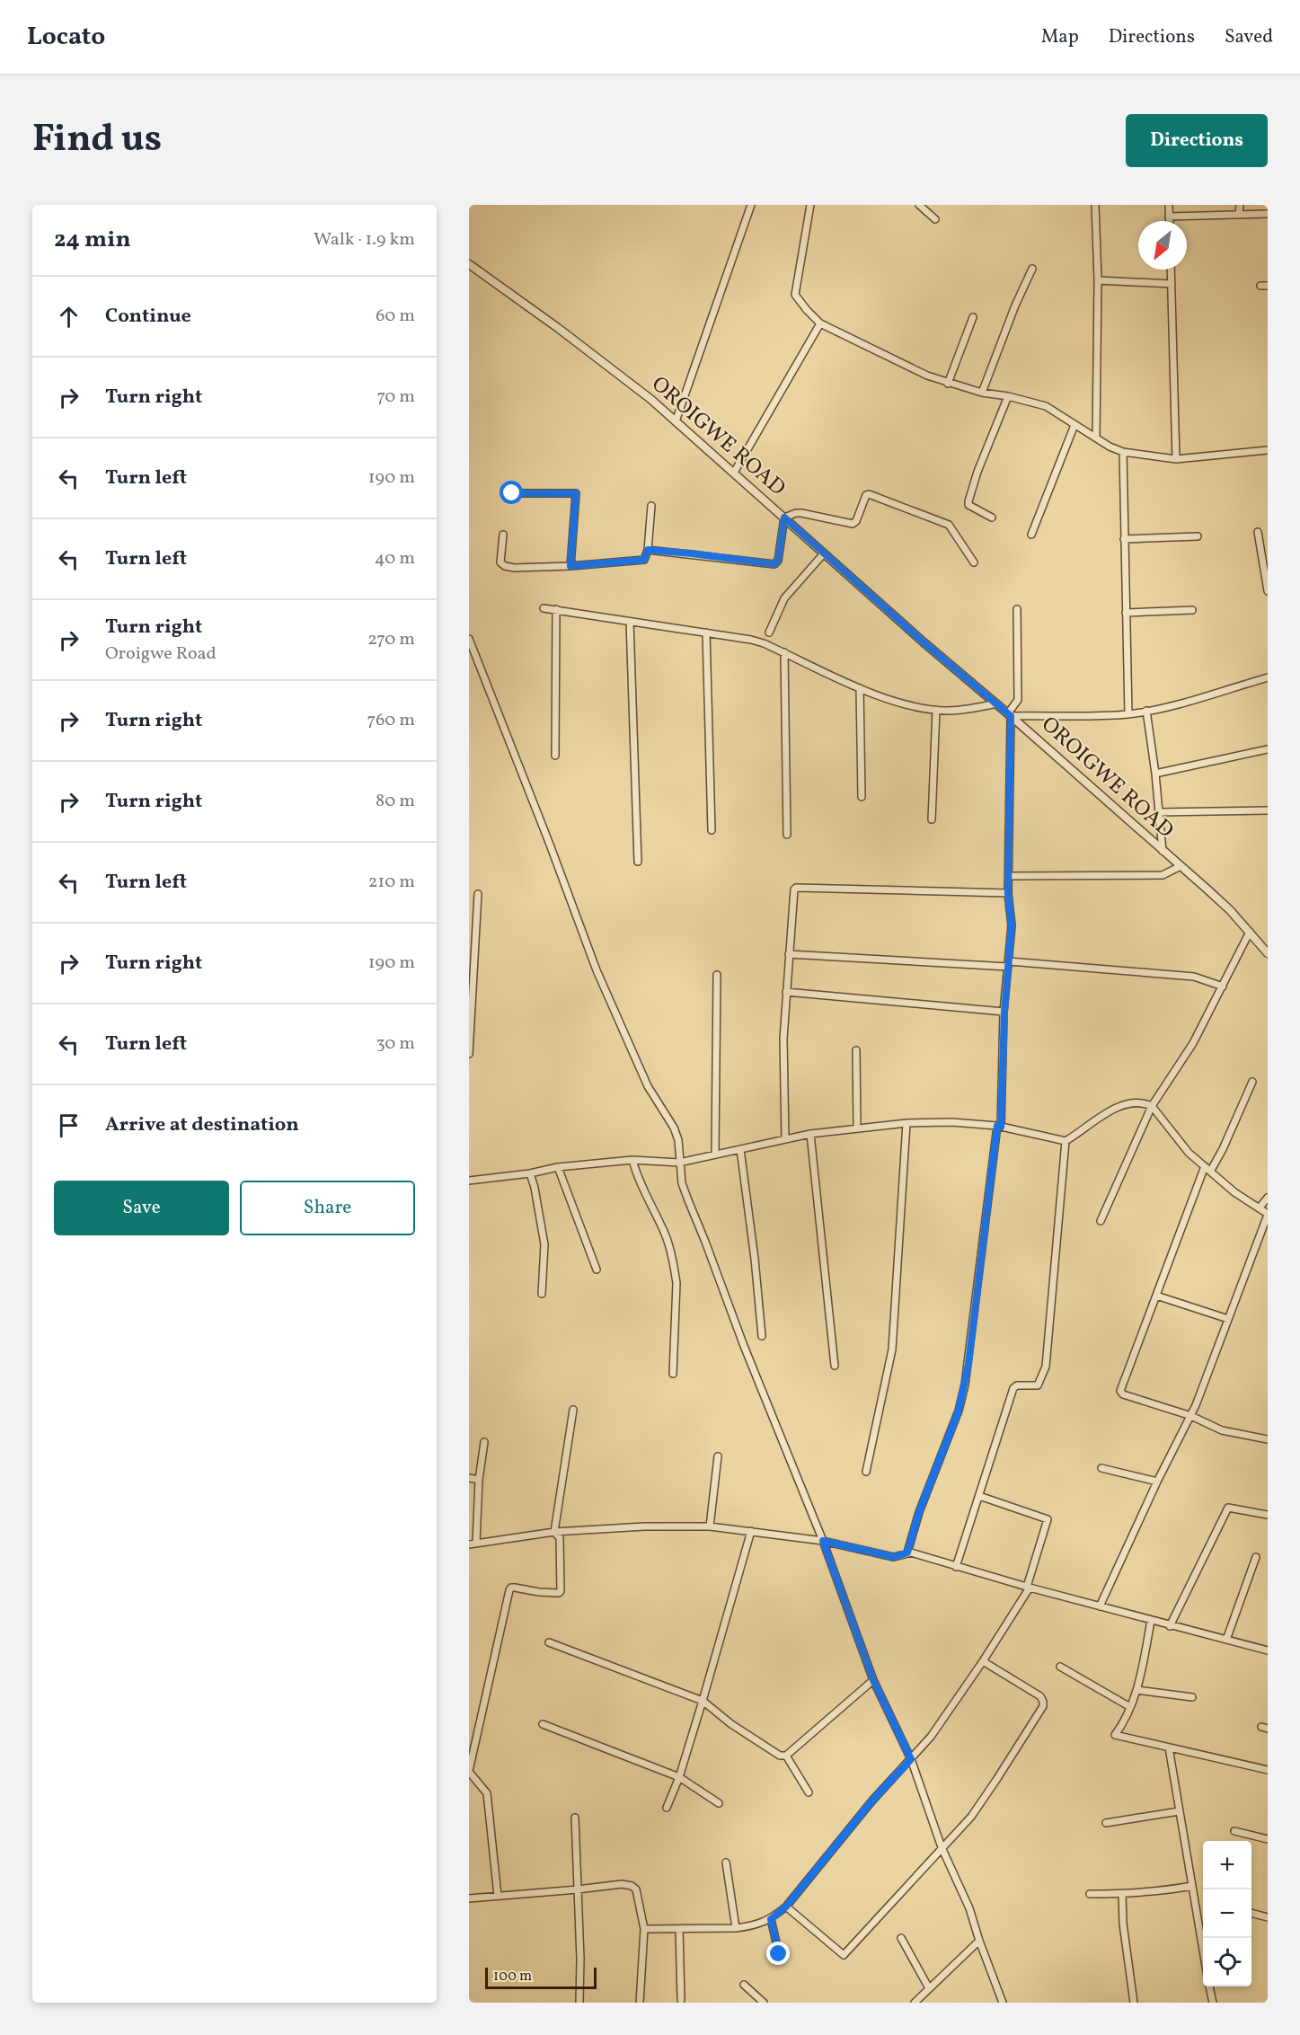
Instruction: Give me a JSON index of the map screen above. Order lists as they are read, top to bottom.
{
  "streets": {
    "street": ["OROIGWE ROAD"]
  },
  "scale_bar": "100 m",
  "north": "bottom left",
  "page": {
    "header": "Locato",
    "nav": ["Map", "Directions", "Saved"],
    "title": "Find us",
    "buttons": [
      "Directions",
      ["Save", "Share"]
    ],
    "heading": ["24 min", "Walk · 1.9 km"],
    "list": [
      ["Continue", "60 m"],
      ["Turn right", "70 m"],
      ["Turn left", "190 m"],
      ["Turn left", "40 m"],
      ["Turn right", "Oroigwe Road", "270 m"],
      ["Turn right", "760 m"],
      ["Turn right", "80 m"],
      ["Turn left", "210 m"],
      ["Turn right", "190 m"],
      ["Turn left", "30 m"],
      "Arrive at destination"
    ],
    "map_buttons": ["+", "−"],
    "scale": "100 m"
  }
}
